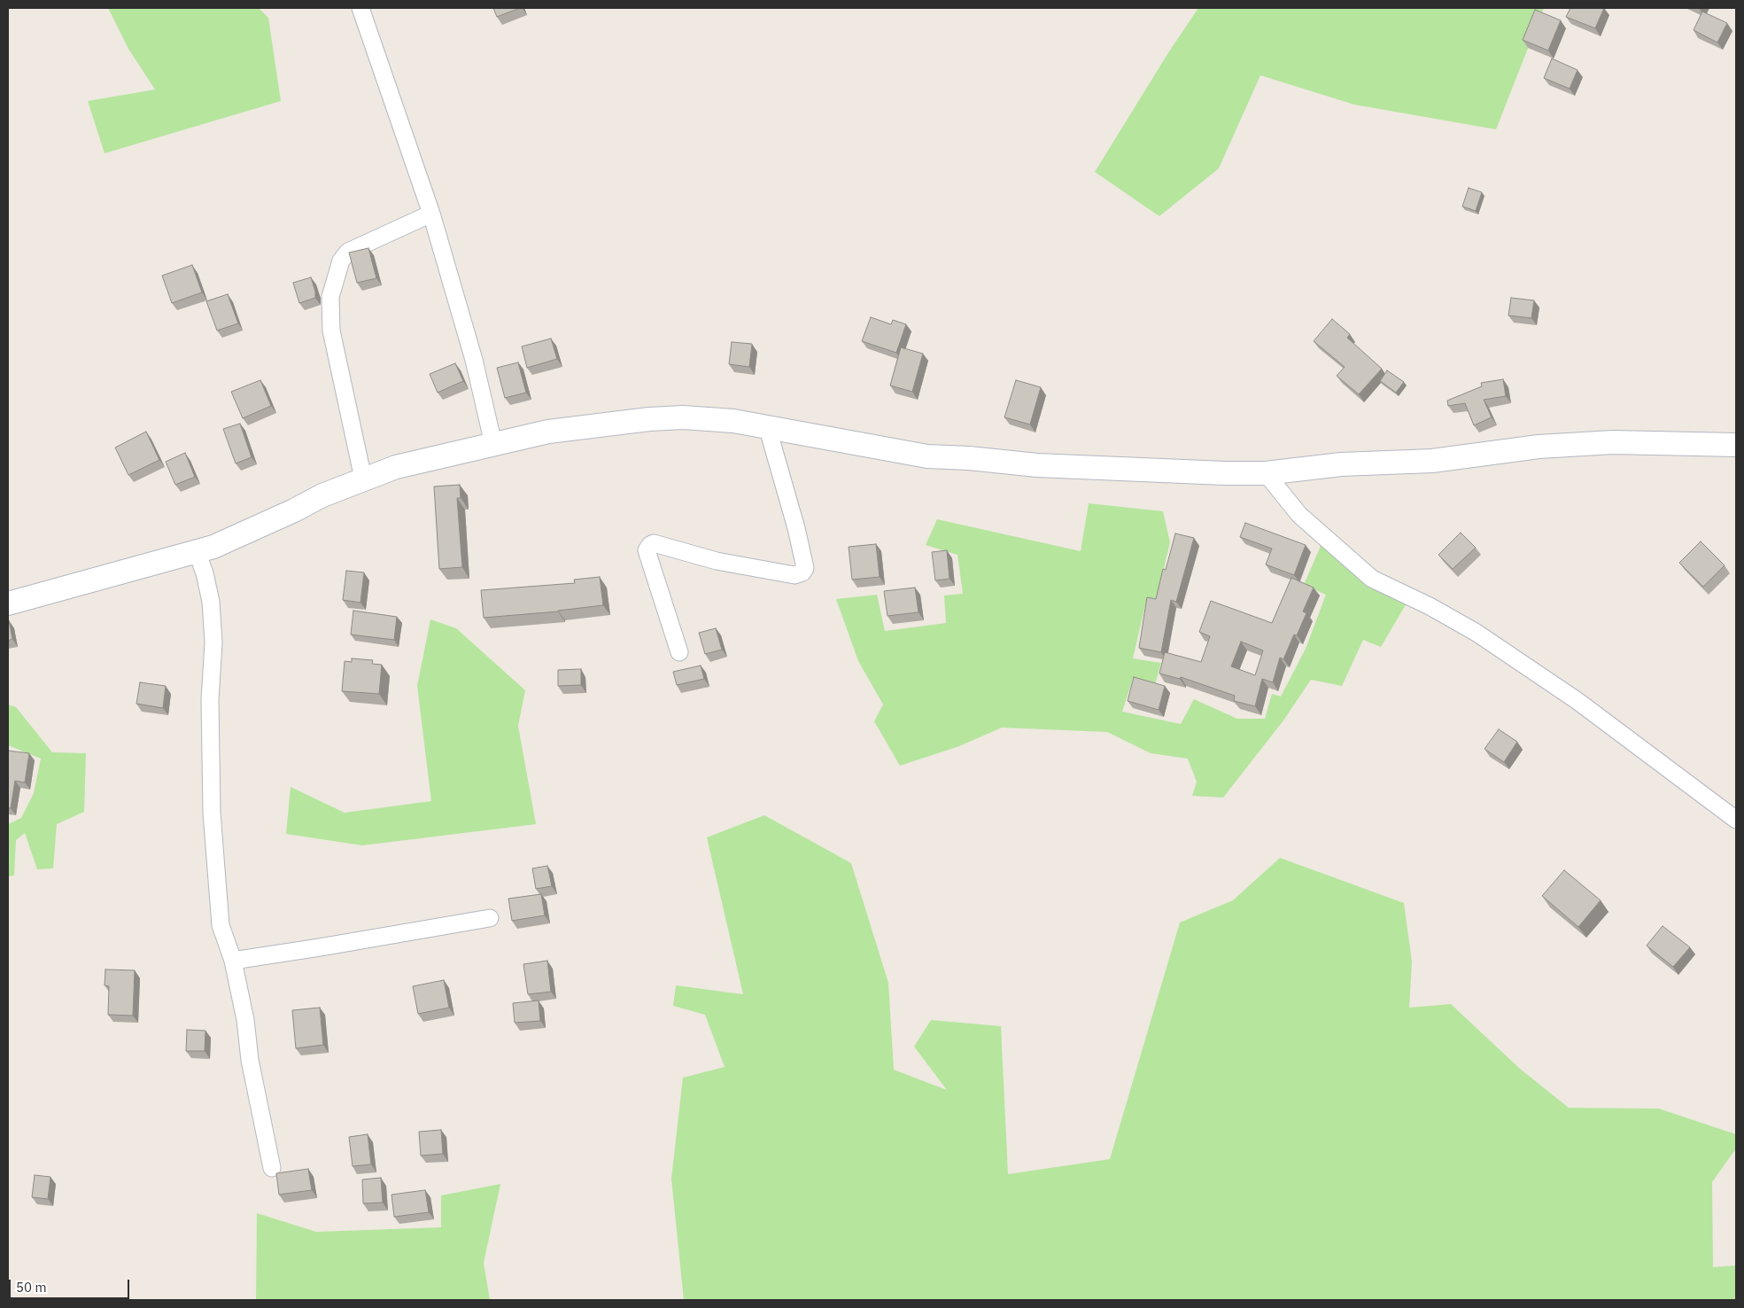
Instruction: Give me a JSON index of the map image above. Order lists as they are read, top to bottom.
{
  "scale_bar": "50 m"
}
